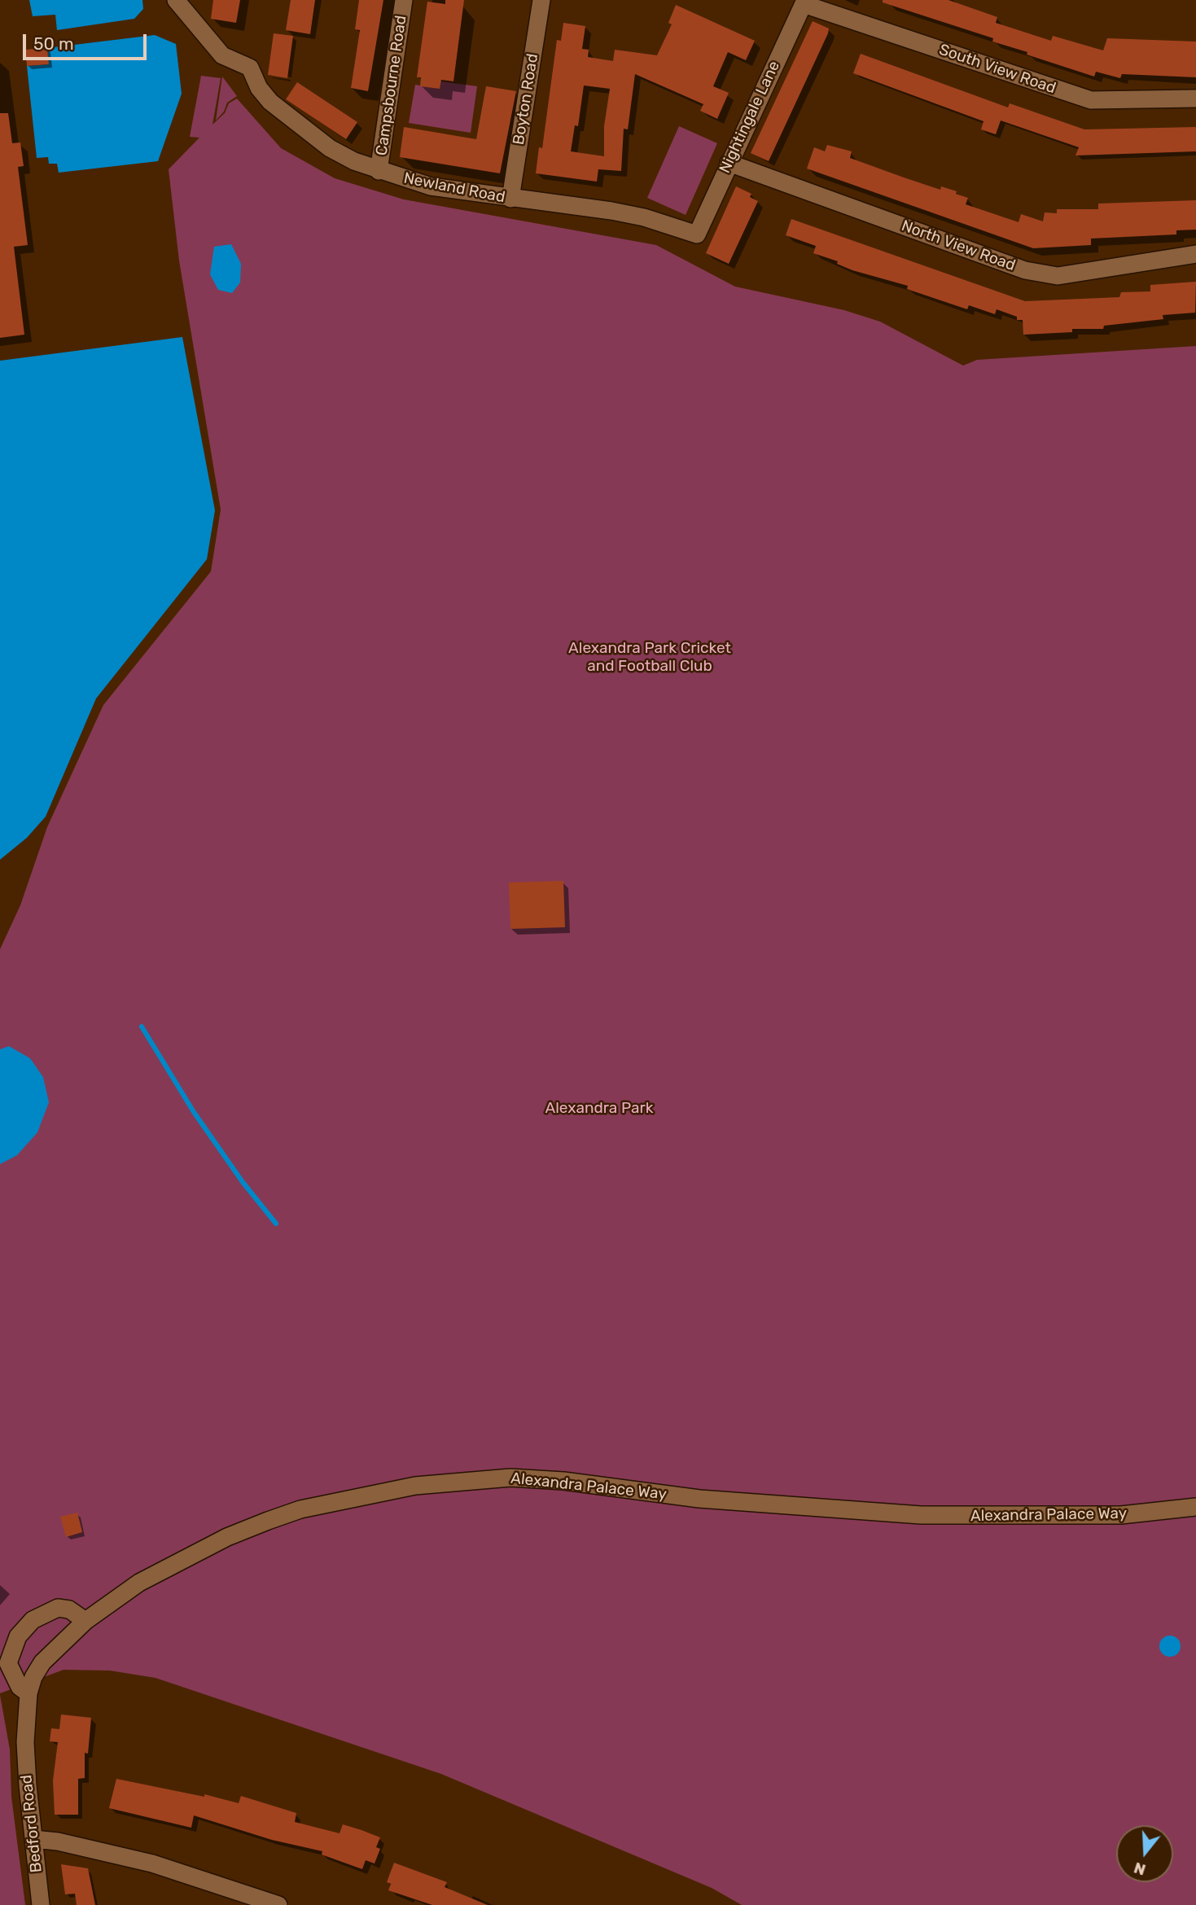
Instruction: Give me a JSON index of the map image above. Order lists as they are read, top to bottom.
{
  "streets": {
    "street": [
      "South View Road",
      "Campsbourne Road",
      "Boyton Road",
      "Nightingale Lane",
      "Newland Road",
      "North View Road",
      "Alexandra Palace Way",
      "Bedford Road"
    ]
  },
  "crossings": [
    ["South View Road", "Nightingale Lane"],
    ["Campsbourne Road", "Newland Road"],
    ["Boyton Road", "Newland Road"],
    ["Nightingale Lane", "Newland Road"],
    ["Nightingale Lane", "North View Road"],
    ["Alexandra Palace Way", "Bedford Road"]
  ],
  "parks": ["Alexandra Park Cricket and Football Club", "Alexandra Park"],
  "scale_bar": "50 m",
  "north": "bottom"
}
